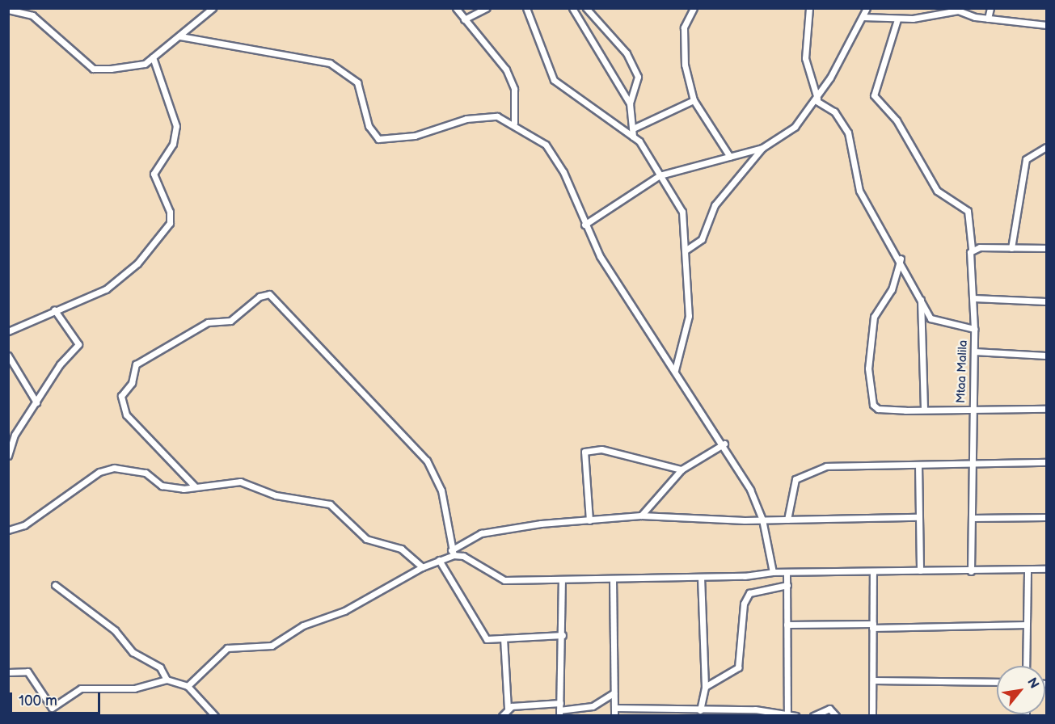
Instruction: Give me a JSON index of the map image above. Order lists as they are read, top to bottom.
{
  "streets": {
    "street": ["Mtaa Malila"]
  },
  "scale_bar": "100 m",
  "north": "top right"
}
